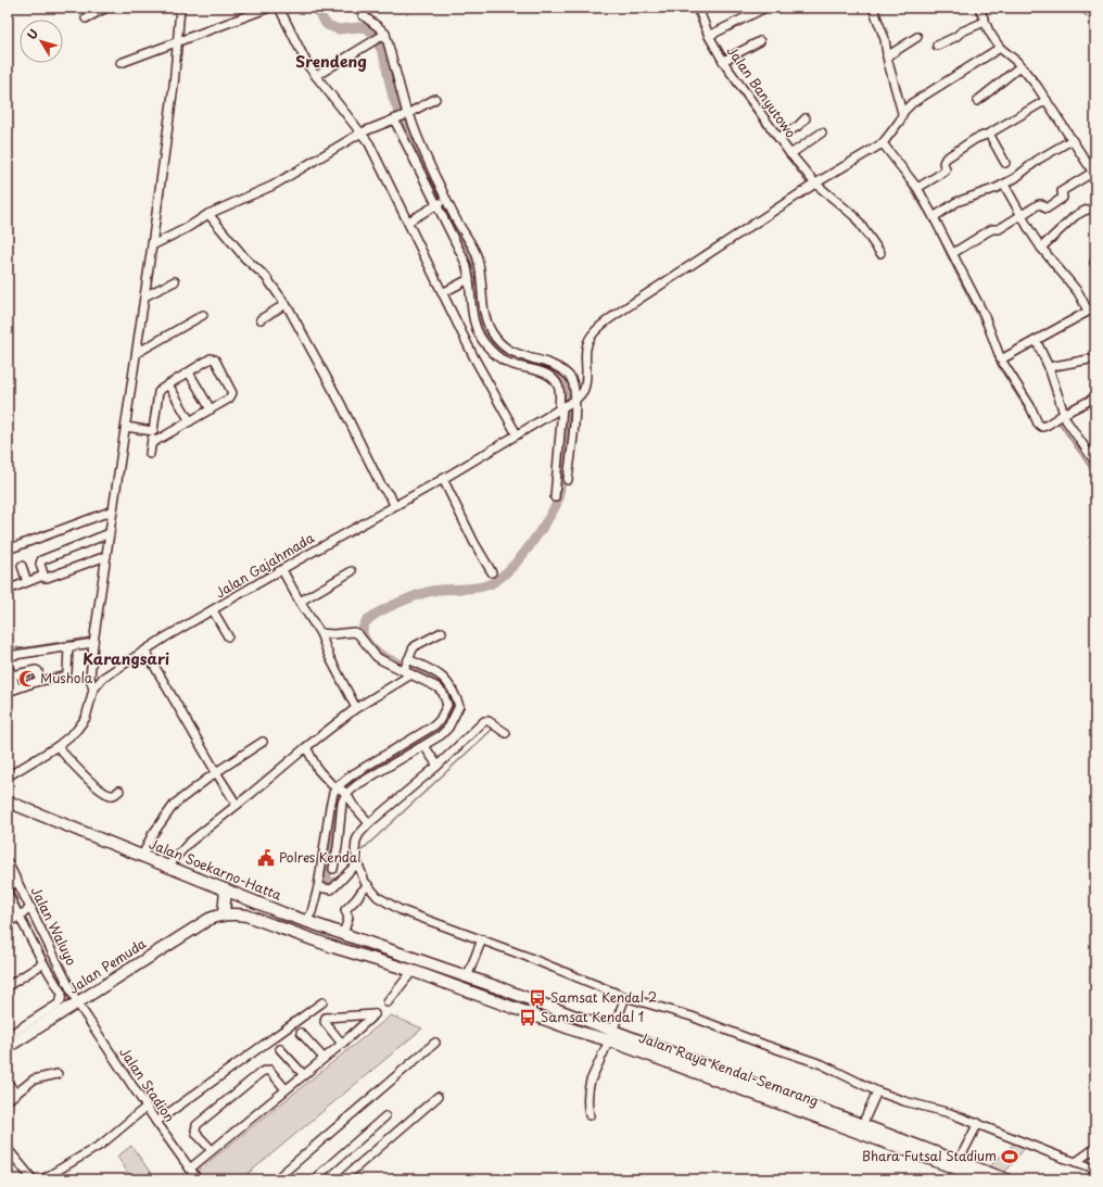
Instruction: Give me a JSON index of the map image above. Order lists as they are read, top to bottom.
{
  "streets": {
    "highway": ["Jalan Soekarno-Hatta", "Jalan Pemuda", "Jalan Raya Kendal-Semarang"],
    "street": [
      "Jalan Banyutowo",
      "Jalan Gajahmada",
      "Jalan Waluyo",
      "Jalan Stadion"
    ]
  },
  "crossings": [
    ["Jalan Soekarno-Hatta", "Jalan Raya Kendal-Semarang"],
    ["Jalan Waluyo", "Jalan Pemuda"],
    ["Jalan Waluyo", "Jalan Stadion"],
    ["Jalan Pemuda", "Jalan Raya Kendal-Semarang"],
    ["Jalan Pemuda", "Jalan Stadion"]
  ],
  "districts": ["Srendeng", "Karangsari"],
  "places": {
    "mosque": ["Mushola"],
    "public building": ["Polres Kendal"],
    "bus stop": ["Samsat Kendal 2", "Samsat Kendal 1"],
    "sports": ["Bhara Futsal Stadium"]
  },
  "north": "top left"
}
